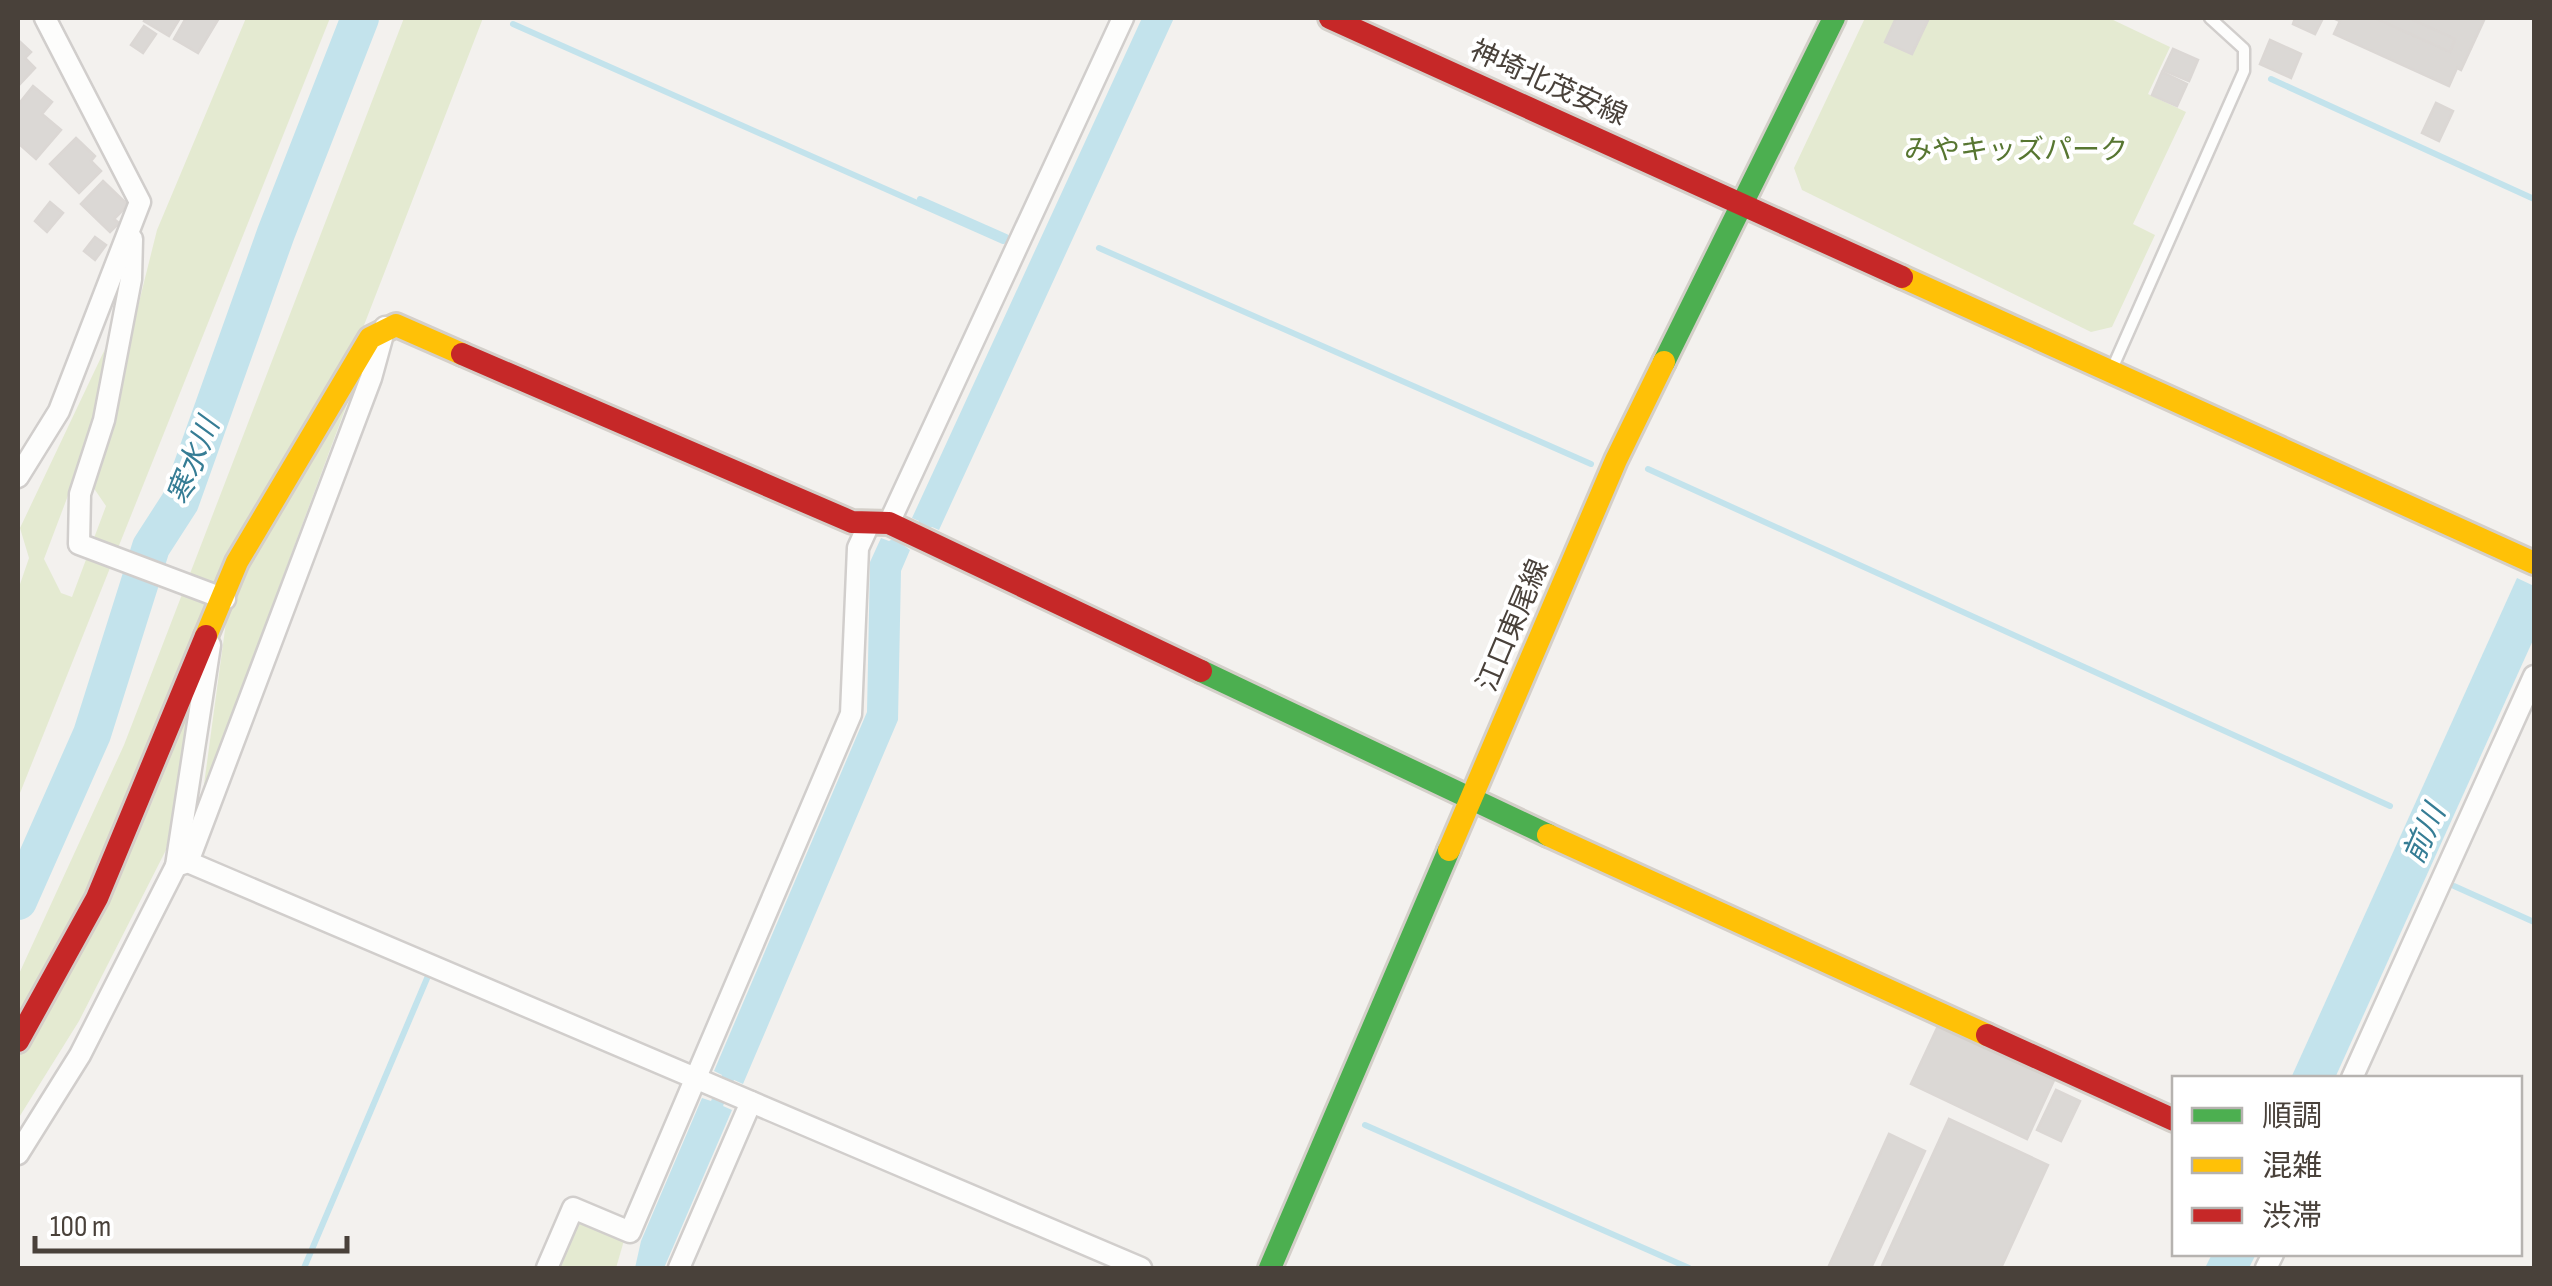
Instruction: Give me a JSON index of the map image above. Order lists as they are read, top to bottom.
{
  "streets": {
    "street": ["神埼北茂安線", "江口東尾線"]
  },
  "crossings": [
    ["神埼北茂安線", "江口東尾線"]
  ],
  "water": ["寒水川", "前川"],
  "parks": ["みやキッズパーク"],
  "legend": ["順調", "混雑", "渋滞"],
  "scale_bar": "100 m"
}
